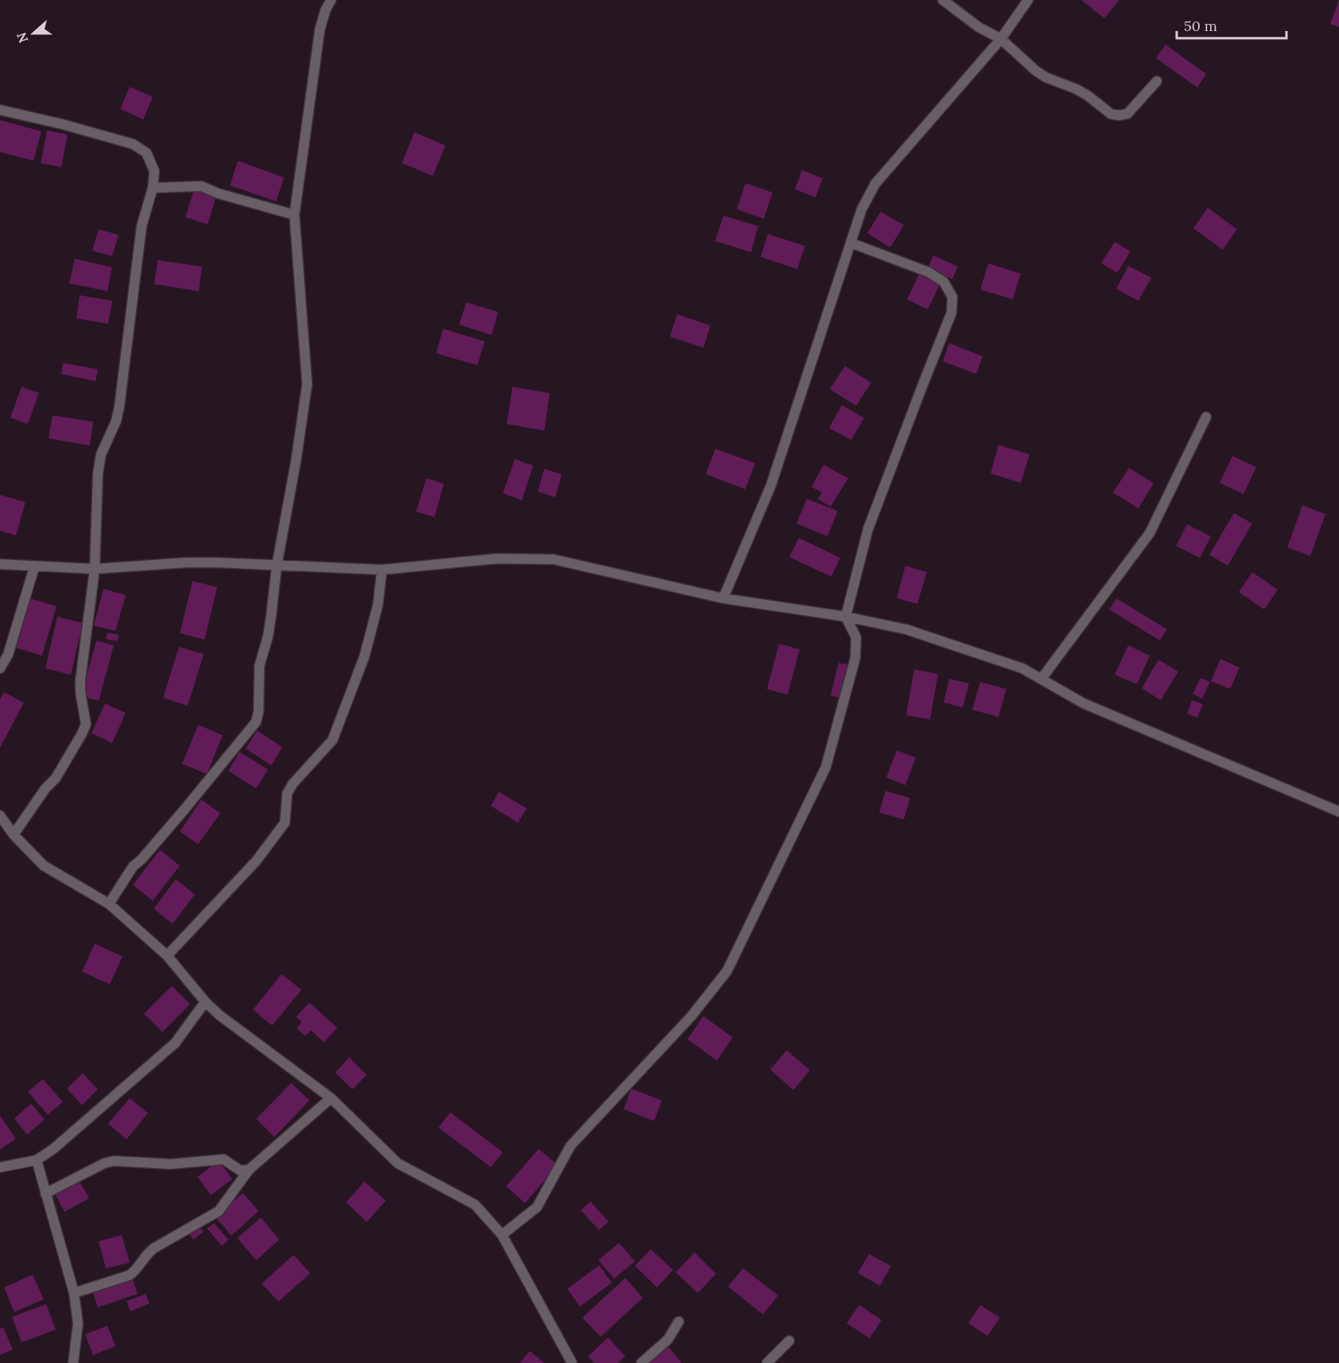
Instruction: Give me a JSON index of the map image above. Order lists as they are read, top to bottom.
{
  "scale_bar": "50 m",
  "north": "left"
}
